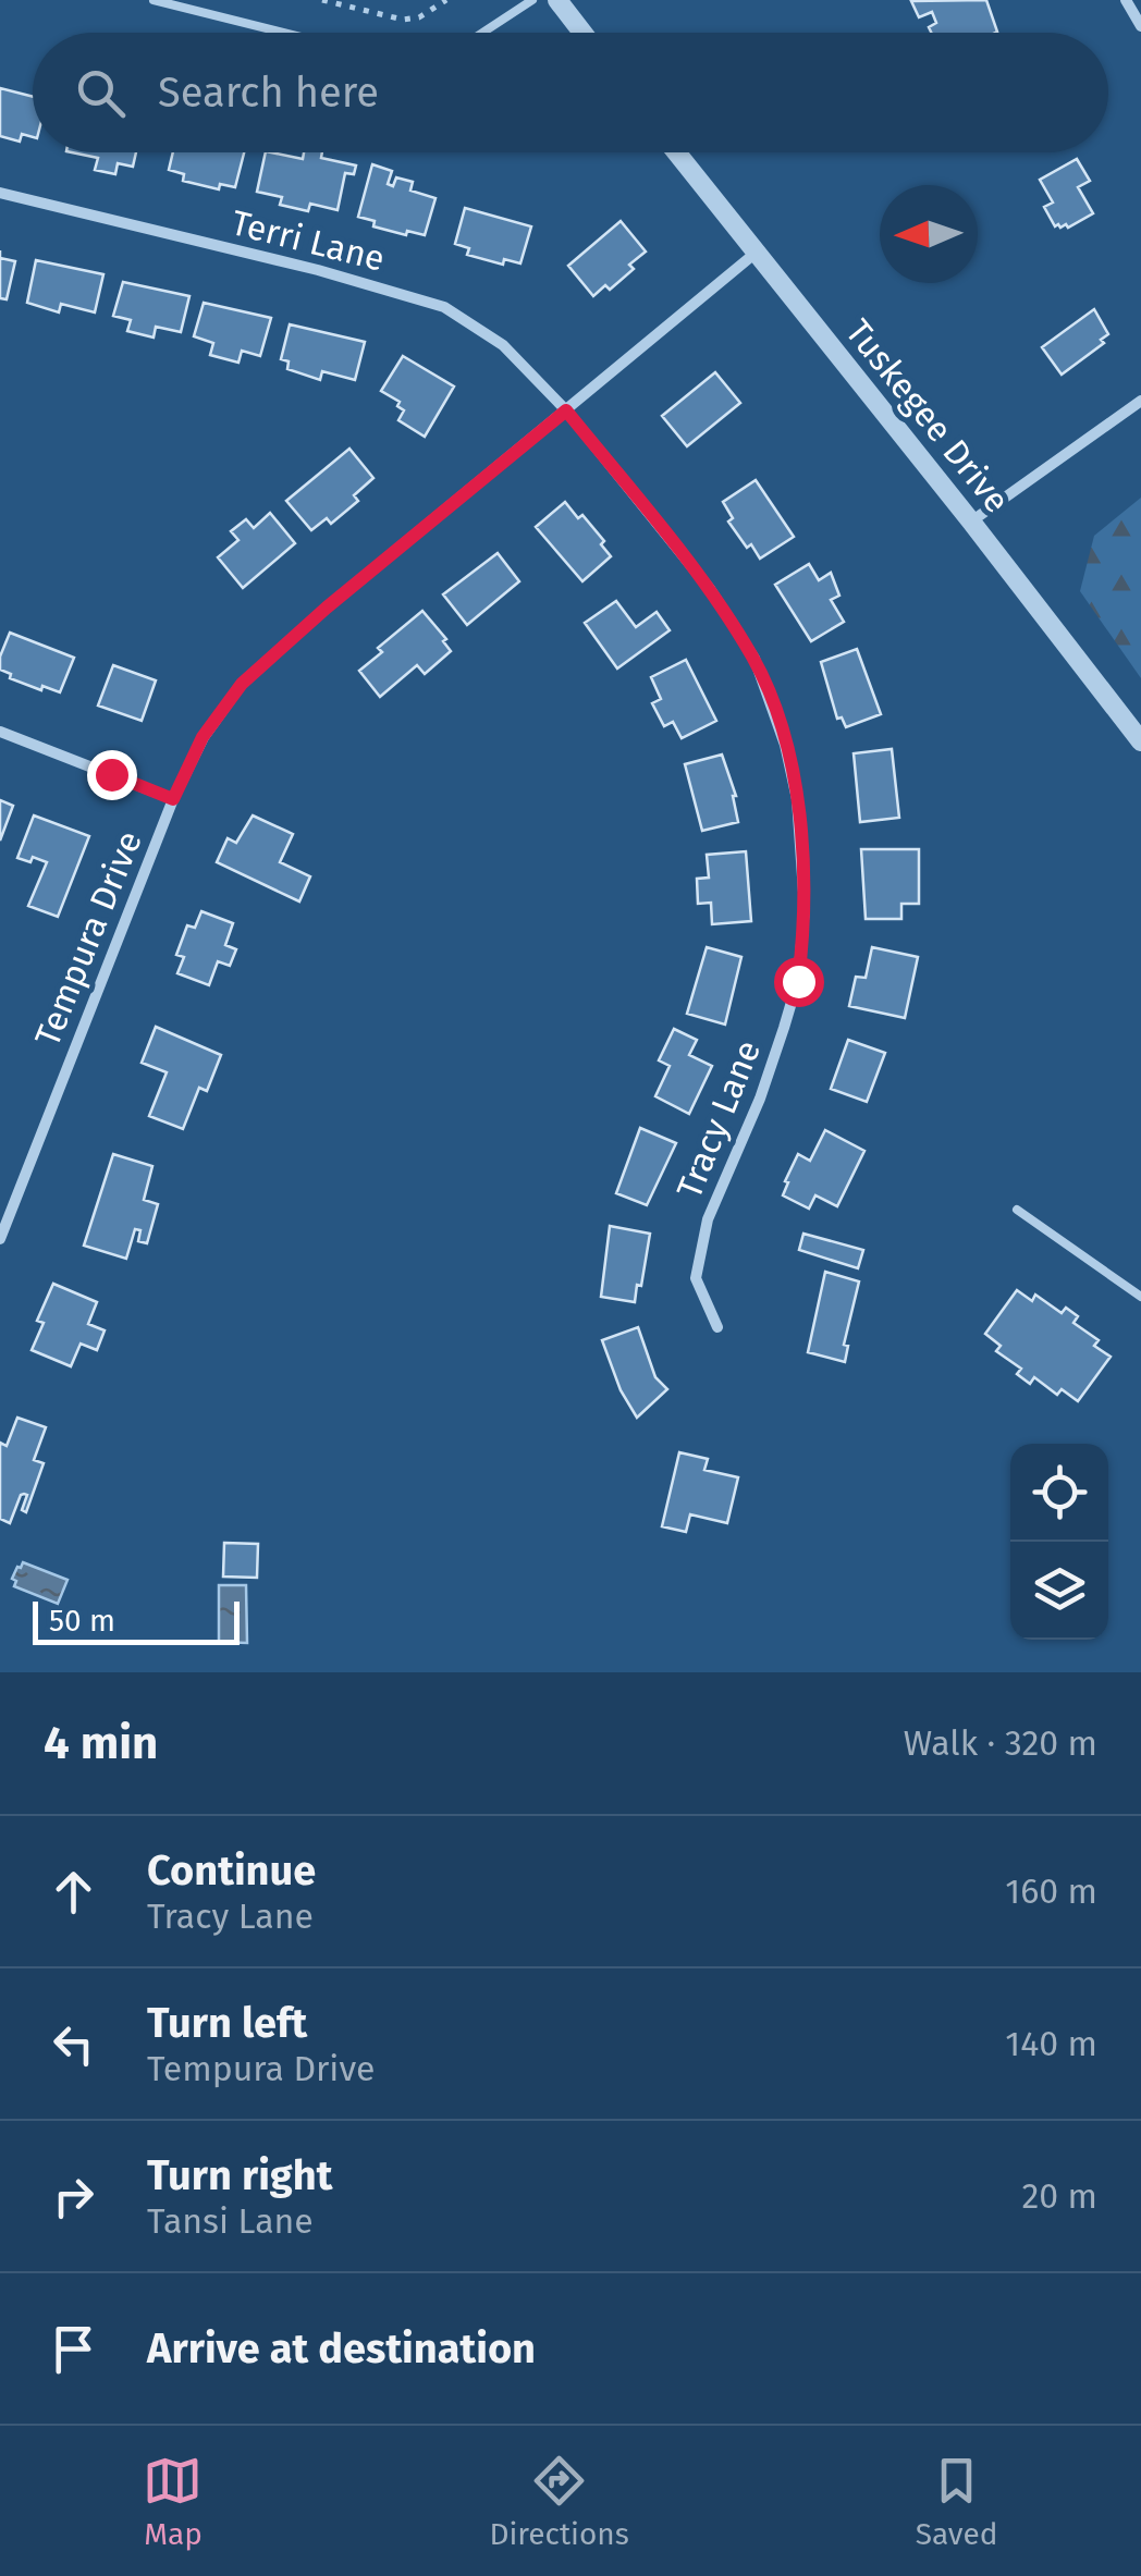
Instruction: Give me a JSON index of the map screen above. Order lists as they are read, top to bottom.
{
  "streets": {
    "street": [
      "Terri Lane",
      "Tuskegee Drive",
      "Tempura Drive",
      "Tracy Lane"
    ]
  },
  "crossings": [
    ["Terri Lane", "Tempura Drive"],
    ["Terri Lane", "Tracy Lane"],
    ["Tuskegee Drive", "Tempura Drive"],
    ["Tempura Drive", "Tracy Lane"]
  ],
  "scale_bar": "50 m",
  "north": "left",
  "page": {
    "search": "Search here",
    "scale": "50 m",
    "heading": ["4 min", "Walk · 320 m"],
    "list": [
      ["Continue", "Tracy Lane", "160 m"],
      ["Turn left", "Tempura Drive", "140 m"],
      ["Turn right", "Tansi Lane", "20 m"],
      "Arrive at destination"
    ],
    "nav": ["Map", "Directions", "Saved"]
  }
}
